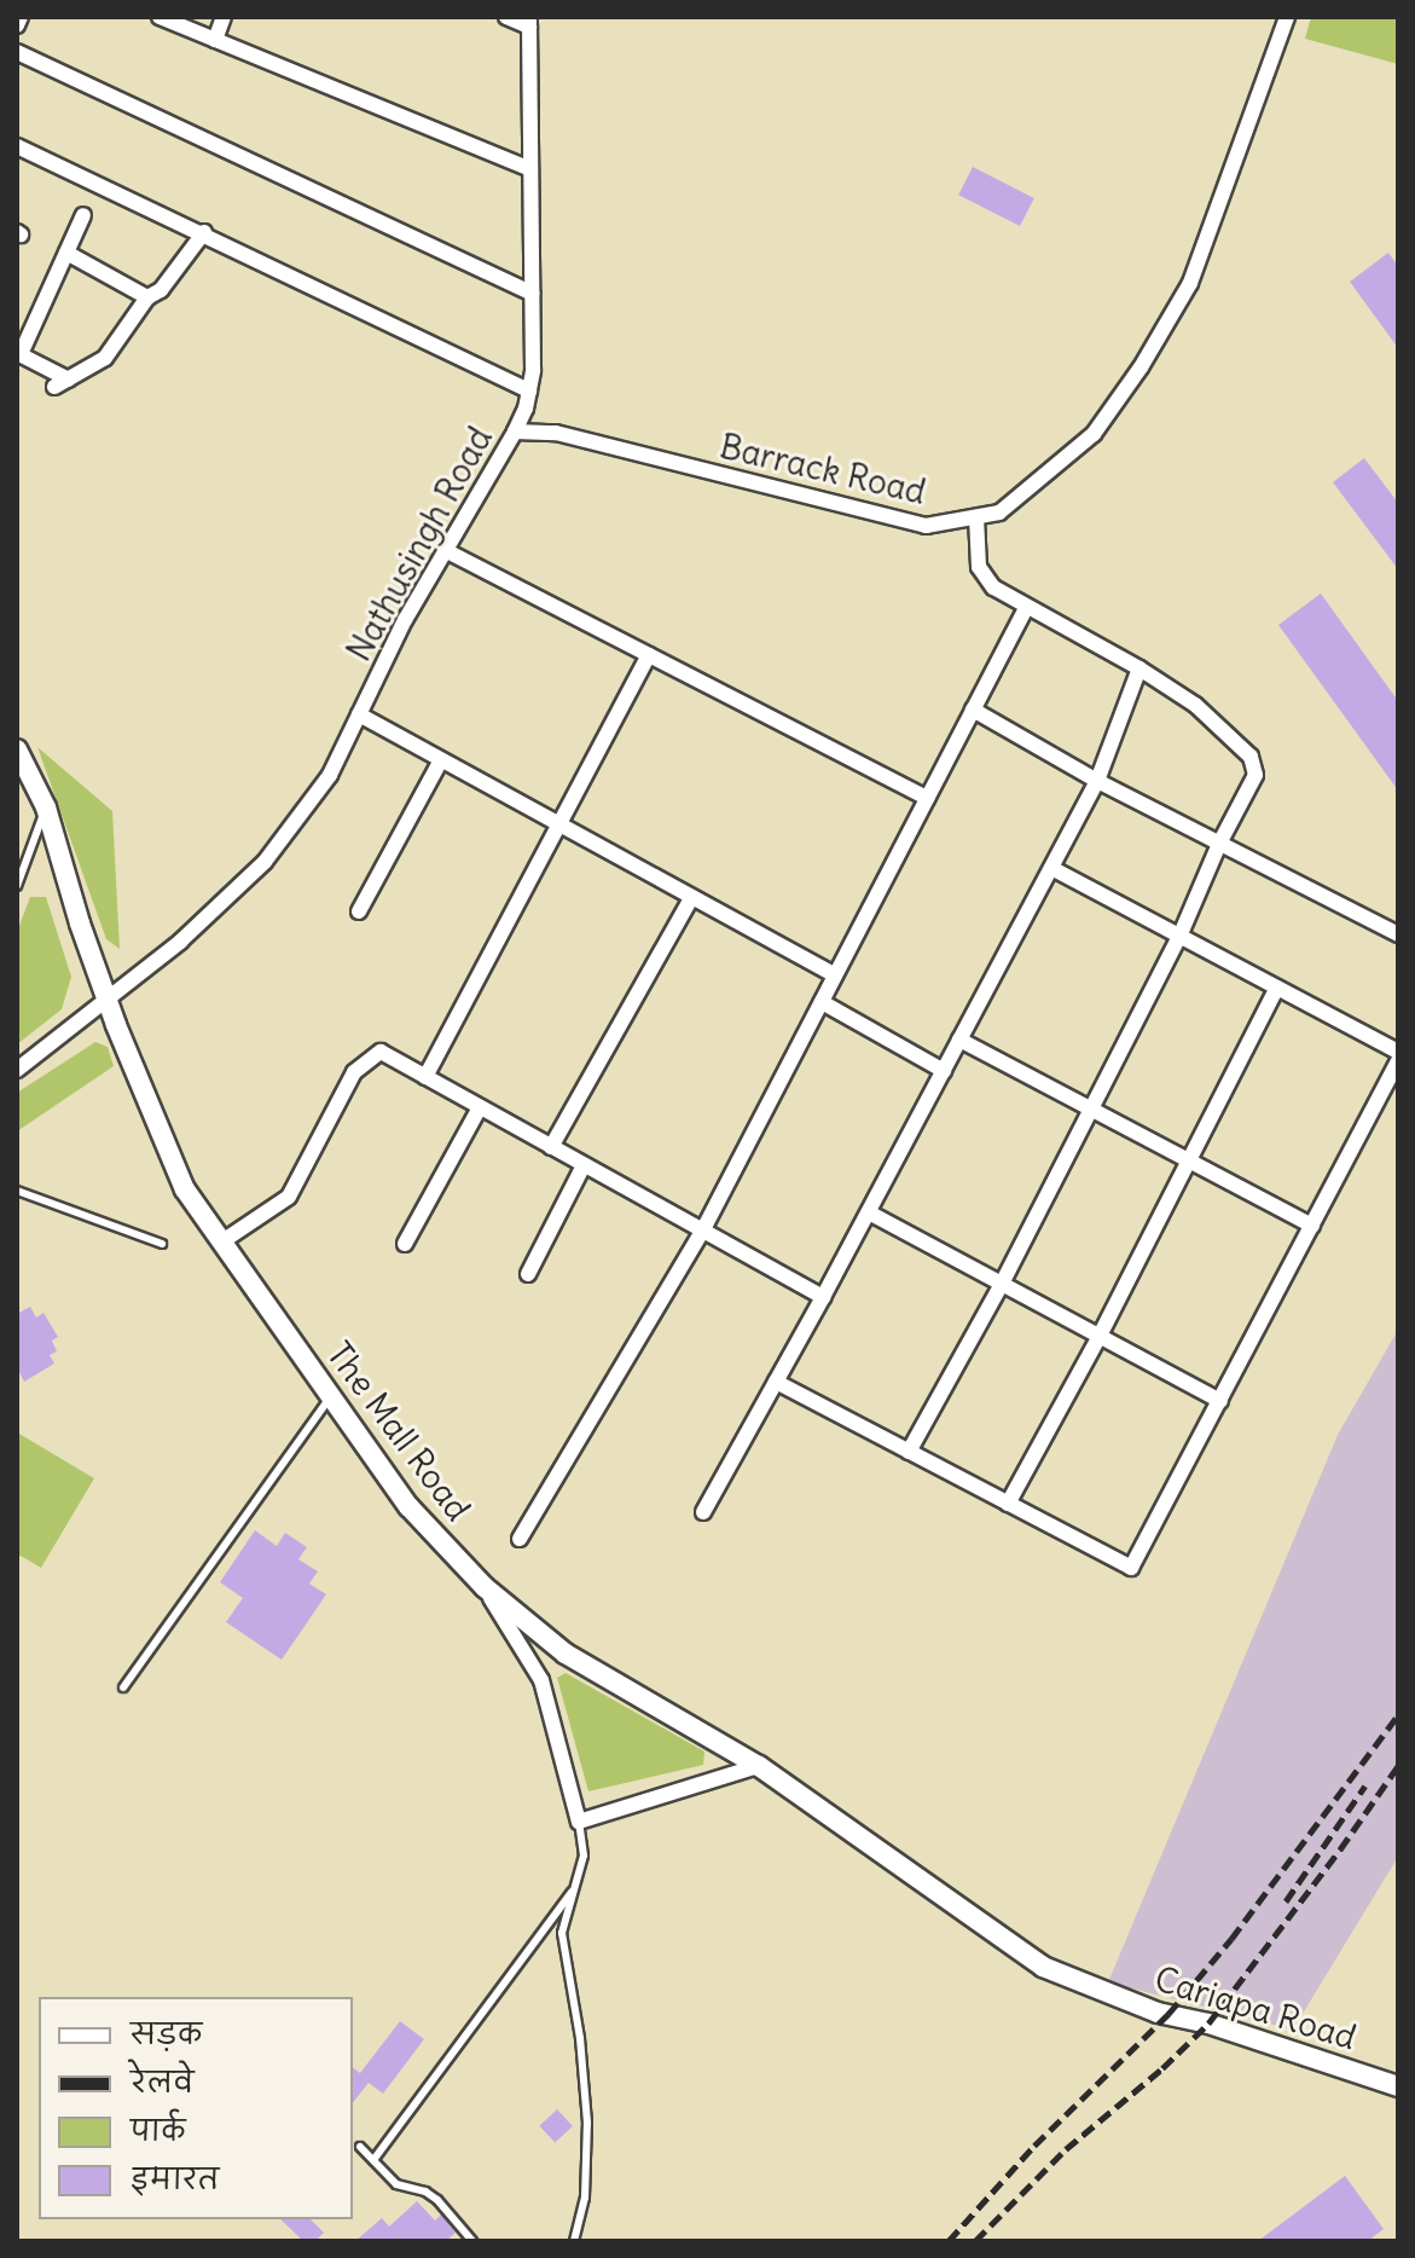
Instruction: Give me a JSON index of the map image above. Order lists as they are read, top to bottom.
{
  "streets": {
    "street": [
      "Barrack Road",
      "Nathusingh Road",
      "The Mall Road",
      "Cariapa Road"
    ]
  },
  "crossings": [
    ["Barrack Road", "Nathusingh Road"],
    ["Nathusingh Road", "The Mall Road"],
    ["The Mall Road", "Cariapa Road"]
  ],
  "legend": [
    "सड़क",
    "रेलवे",
    "पार्क",
    "इमारत"
  ]
}
